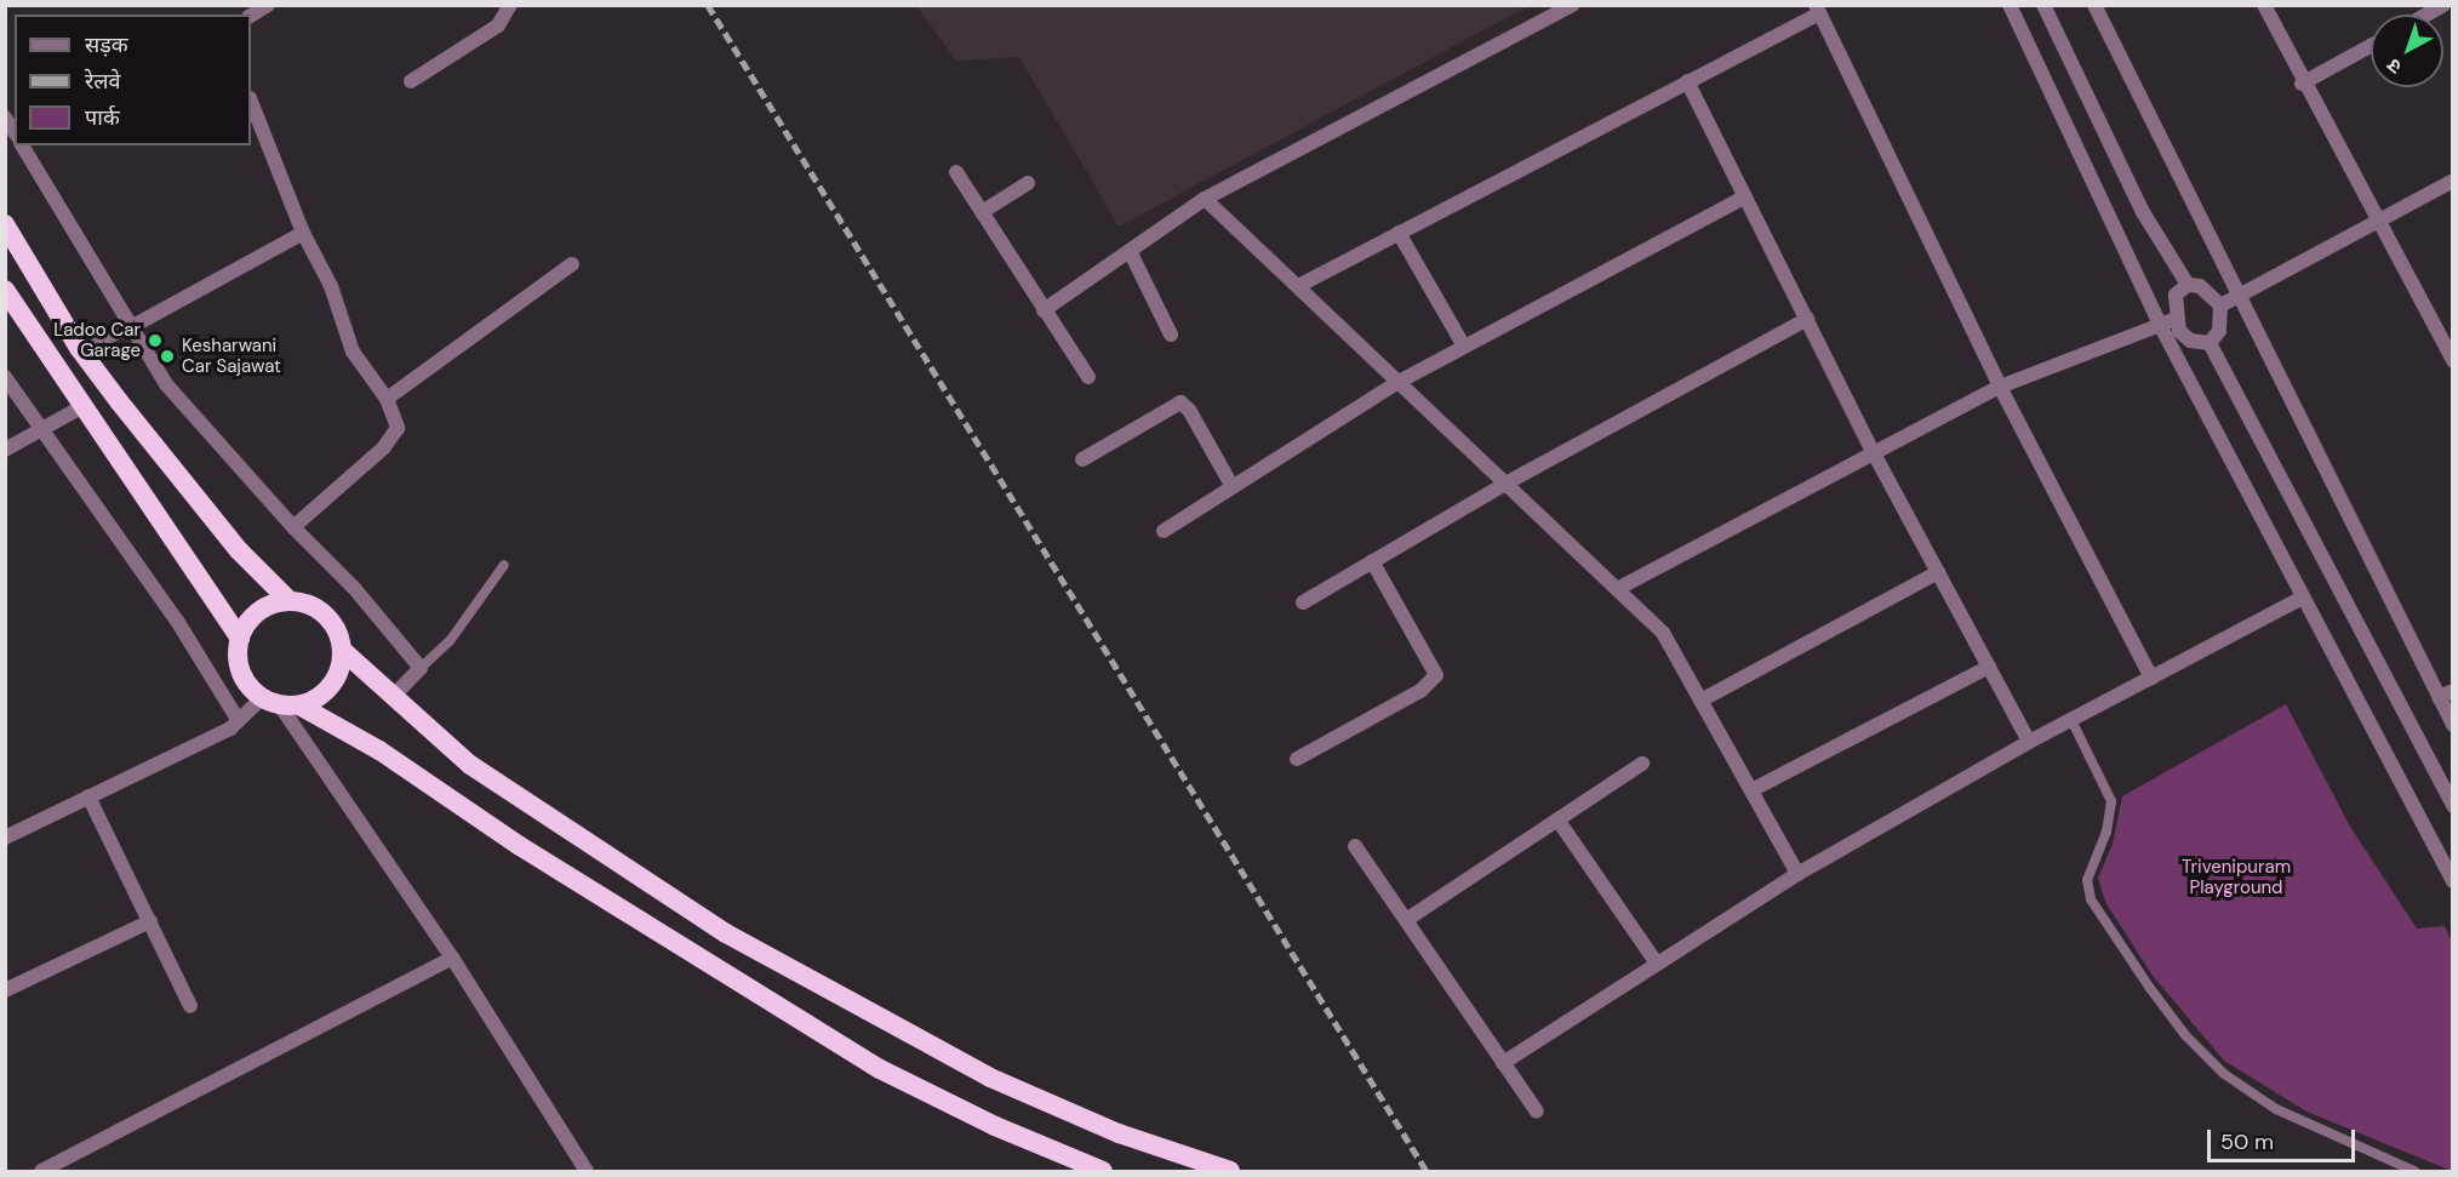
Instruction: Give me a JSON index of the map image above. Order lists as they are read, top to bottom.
{
  "parks": ["Trivenipuram Playground"],
  "places": ["Ladoo Car Garage", "Kesharwani Car Sajawat"],
  "legend": ["सड़क", "रेलवे", "पार्क"],
  "scale_bar": "50 m",
  "north": "bottom left"
}
